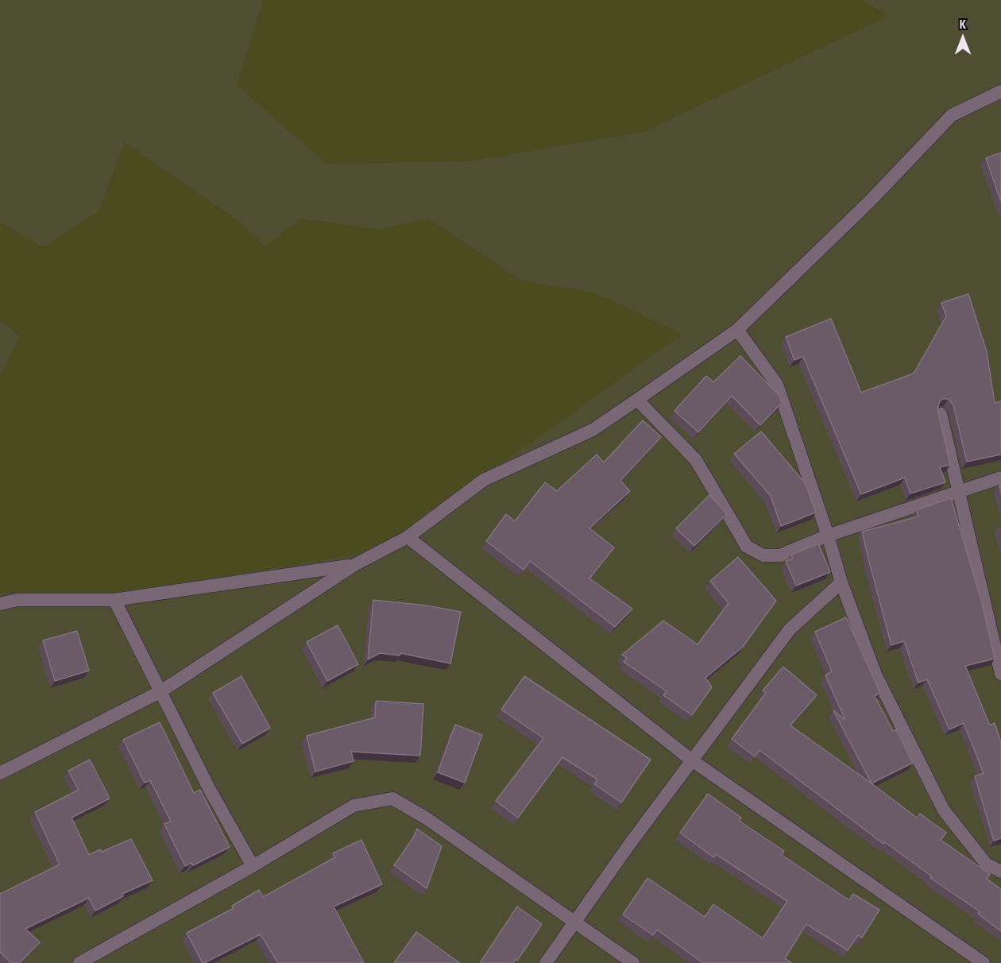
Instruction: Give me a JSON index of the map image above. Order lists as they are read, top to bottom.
{
  "north": "top"
}
